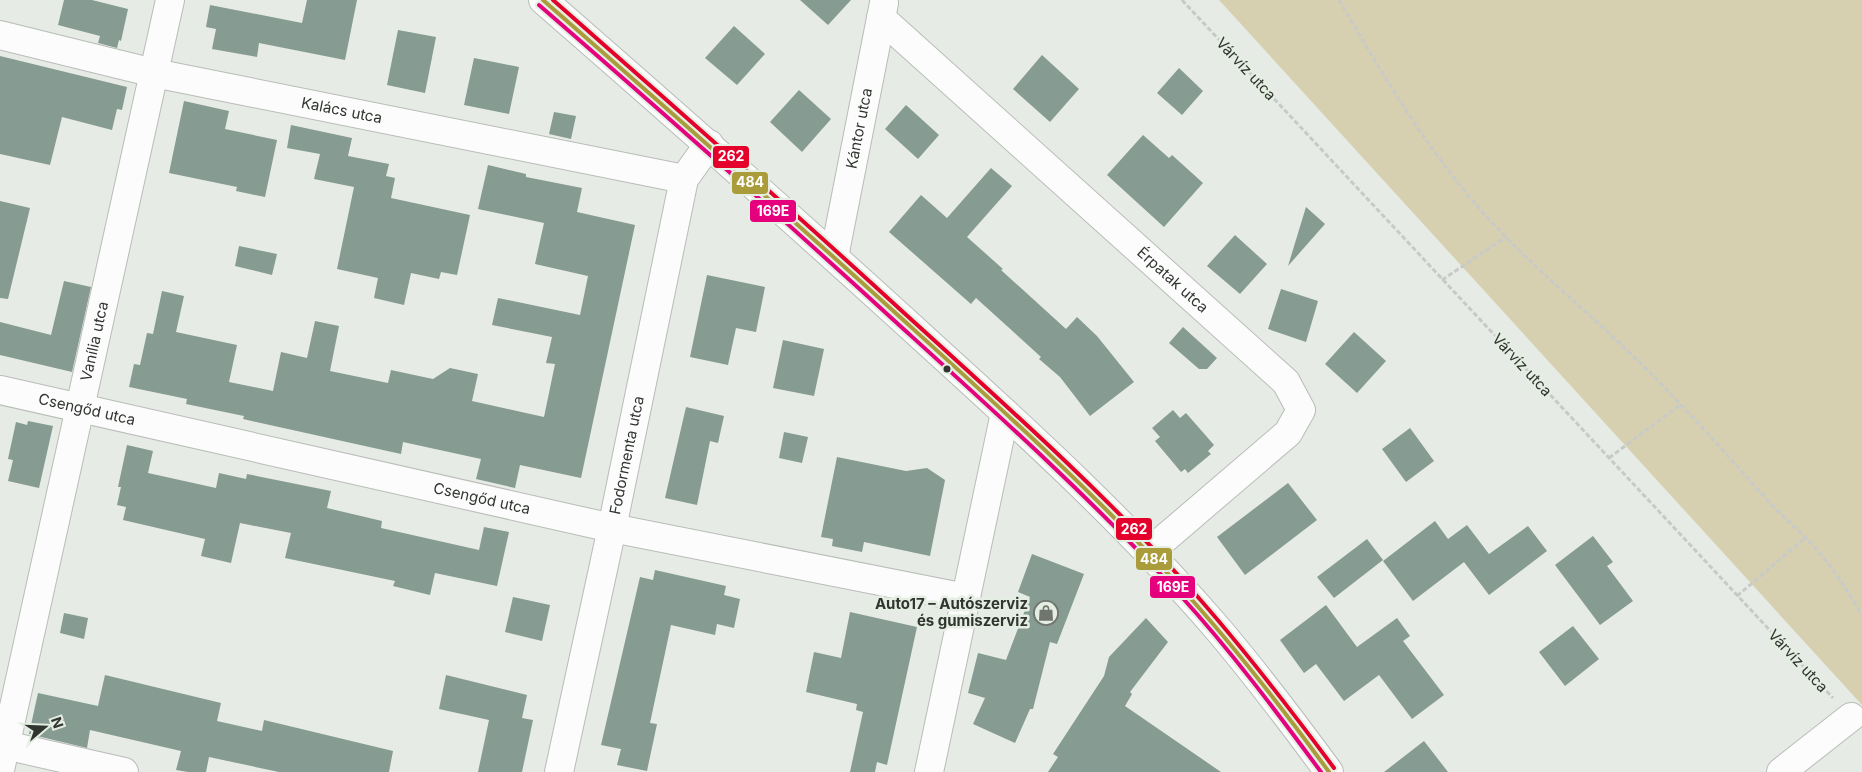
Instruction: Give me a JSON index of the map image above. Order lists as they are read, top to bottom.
{
  "streets": {
    "street": [
      "Kalács utca",
      "Kántor utca",
      "Érpatak utca",
      "Vanília utca",
      "Csengőd utca",
      "Fodormenta utca"
    ],
    "path": ["Várvíz utca"]
  },
  "crossings": [
    ["Kalács utca", "Vanília utca"],
    ["Kalács utca", "Fodormenta utca"],
    ["Kántor utca", "Érpatak utca"],
    ["Vanília utca", "Csengőd utca"],
    ["Csengőd utca", "Fodormenta utca"]
  ],
  "places": {
    "shop": ["Auto17 – Autószerviz és gumiszerviz"]
  },
  "lines": ["transit line 484", "transit line 262", "transit line 169E"],
  "north": "right"
}
